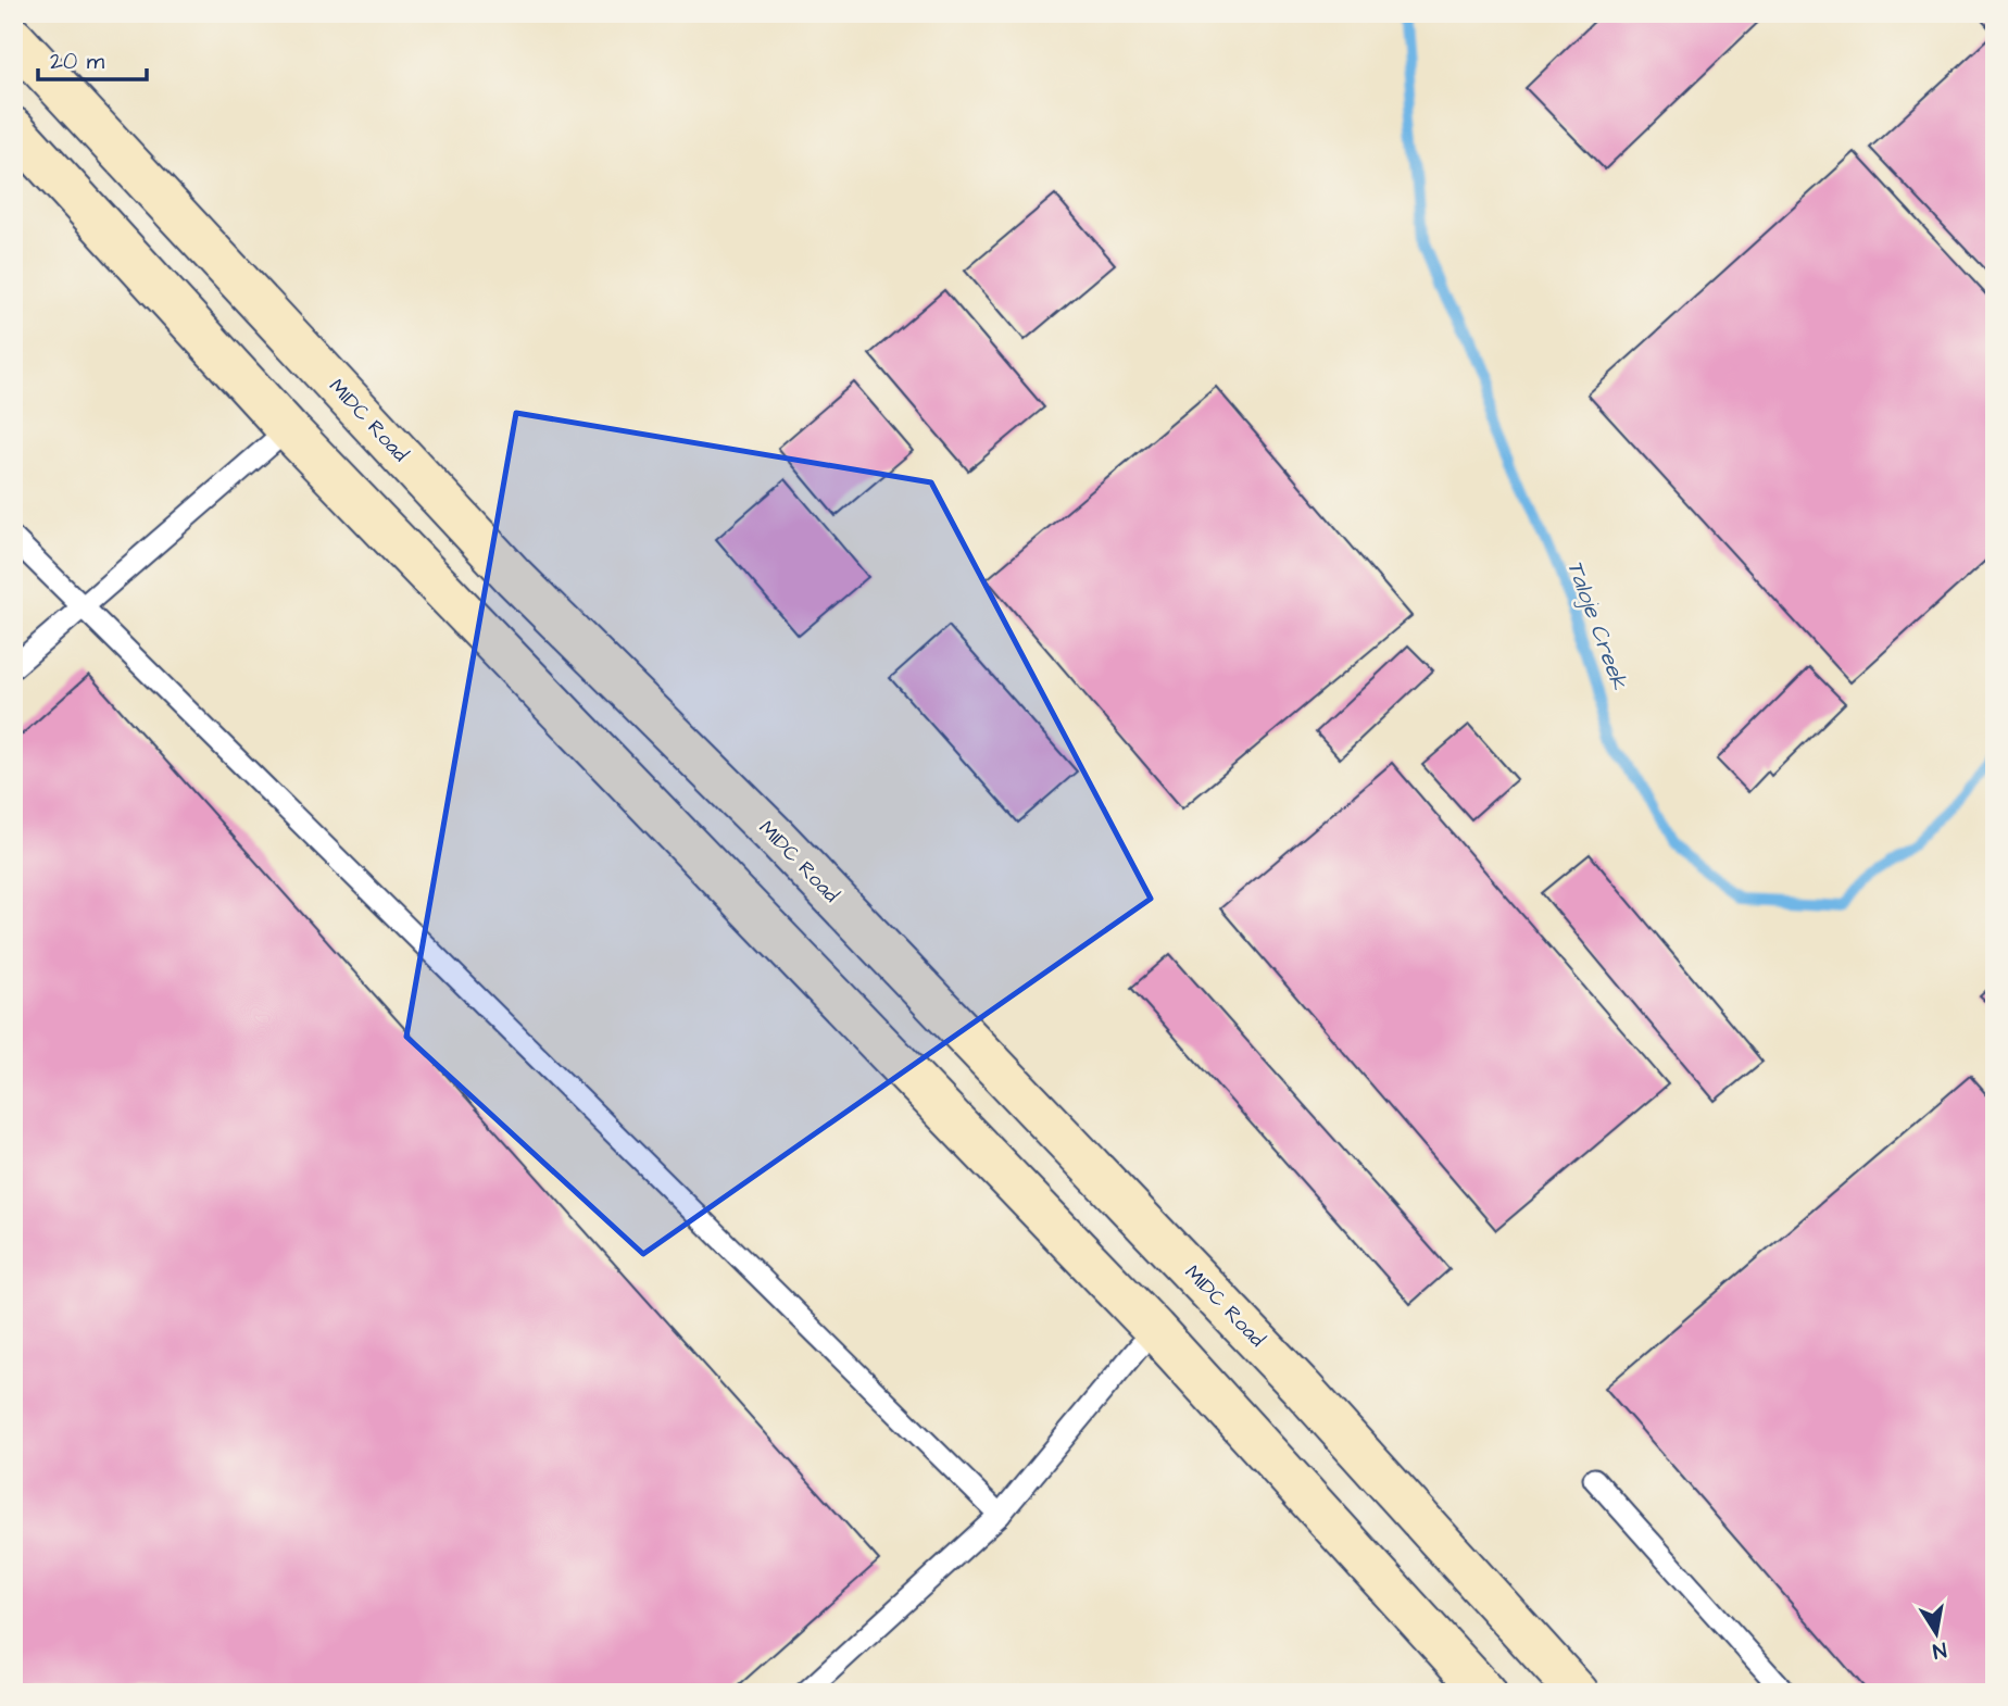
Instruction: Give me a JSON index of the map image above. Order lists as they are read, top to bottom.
{
  "streets": {
    "main road": ["MIDC Road"]
  },
  "water": ["Taloje Creek"],
  "scale_bar": "20 m",
  "north": "bottom"
}
